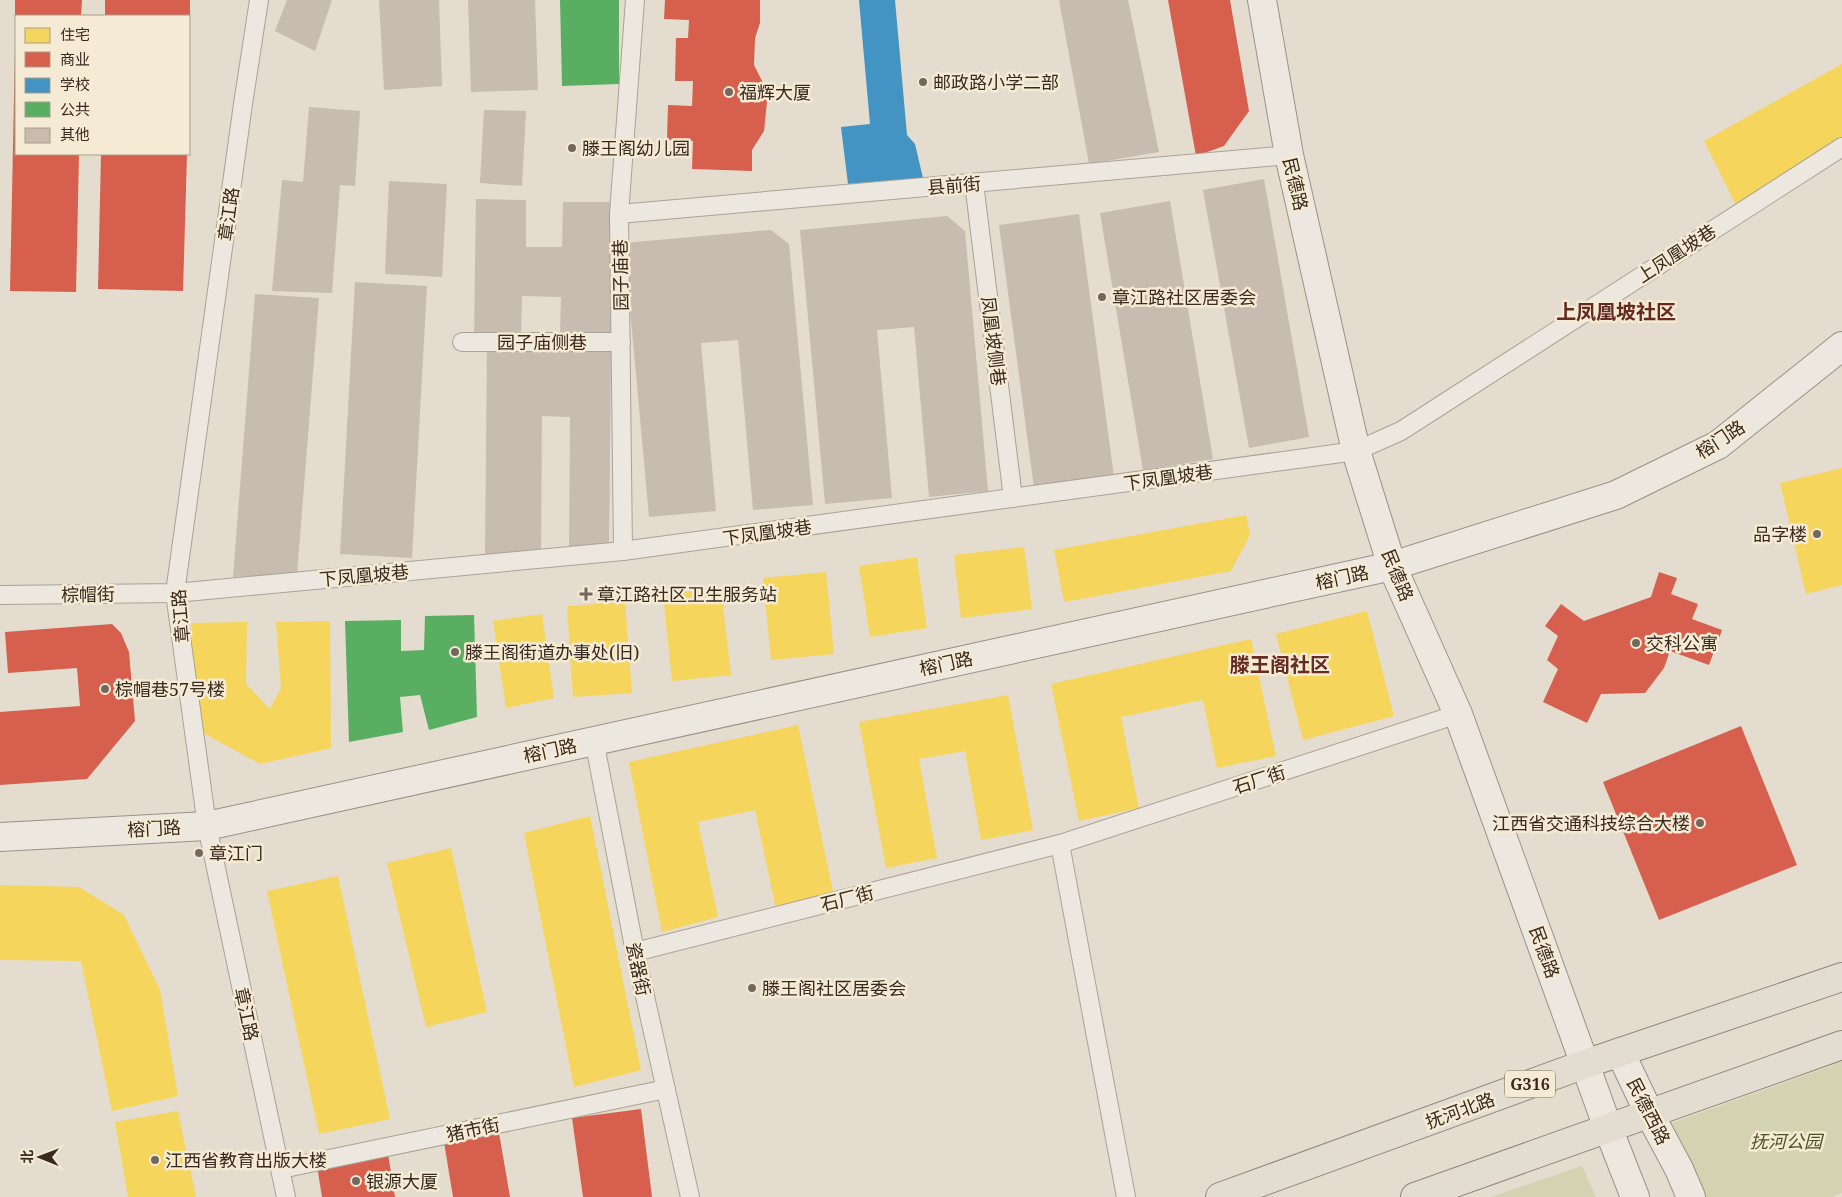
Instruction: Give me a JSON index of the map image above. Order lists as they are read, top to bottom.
{
  "streets": {
    "main road": ["G316", "抚河北路"],
    "street": ["民德路", "榕门路", "民德西路"],
    "lane": [
      "县前街",
      "章江路",
      "上凤凰坡巷",
      "园子庙巷",
      "凤凰坡侧巷",
      "园子庙侧巷",
      "下凤凰坡巷",
      "棕帽街",
      "石厂街",
      "瓷器街",
      "猪市街"
    ]
  },
  "crossings": [
    ["民德路", "县前街"],
    ["民德路", "上凤凰坡巷"],
    ["民德路", "榕门路"],
    ["民德路", "下凤凰坡巷"],
    ["民德路", "石厂街"],
    ["民德路", "抚河北路"],
    ["县前街", "园子庙巷"],
    ["县前街", "凤凰坡侧巷"],
    ["章江路", "榕门路"],
    ["章江路", "下凤凰坡巷"],
    ["章江路", "棕帽街"],
    ["章江路", "猪市街"],
    ["上凤凰坡巷", "下凤凰坡巷"],
    ["园子庙巷", "园子庙侧巷"],
    ["园子庙巷", "下凤凰坡巷"],
    ["凤凰坡侧巷", "下凤凰坡巷"],
    ["榕门路", "瓷器街"],
    ["下凤凰坡巷", "棕帽街"],
    ["石厂街", "瓷器街"],
    ["瓷器街", "猪市街"],
    ["抚河北路", "民德西路"]
  ],
  "districts": ["上凤凰坡社区", "滕王阁社区"],
  "parks": ["抚河公园"],
  "places": {
    "other": [
      "邮政路小学二部",
      "福辉大厦",
      "滕王阁幼儿园",
      "章江路社区居委会",
      "品字楼",
      "交科公寓",
      "滕王阁街道办事处(旧)",
      "棕帽巷57号楼",
      "江西省交通科技综合大楼",
      "章江门",
      "滕王阁社区居委会",
      "江西省教育出版大楼",
      "银源大厦"
    ],
    "health": ["章江路社区卫生服务站"]
  },
  "legend": [
    "住宅",
    "商业",
    "学校",
    "公共",
    "其他"
  ],
  "north": "left"
}
